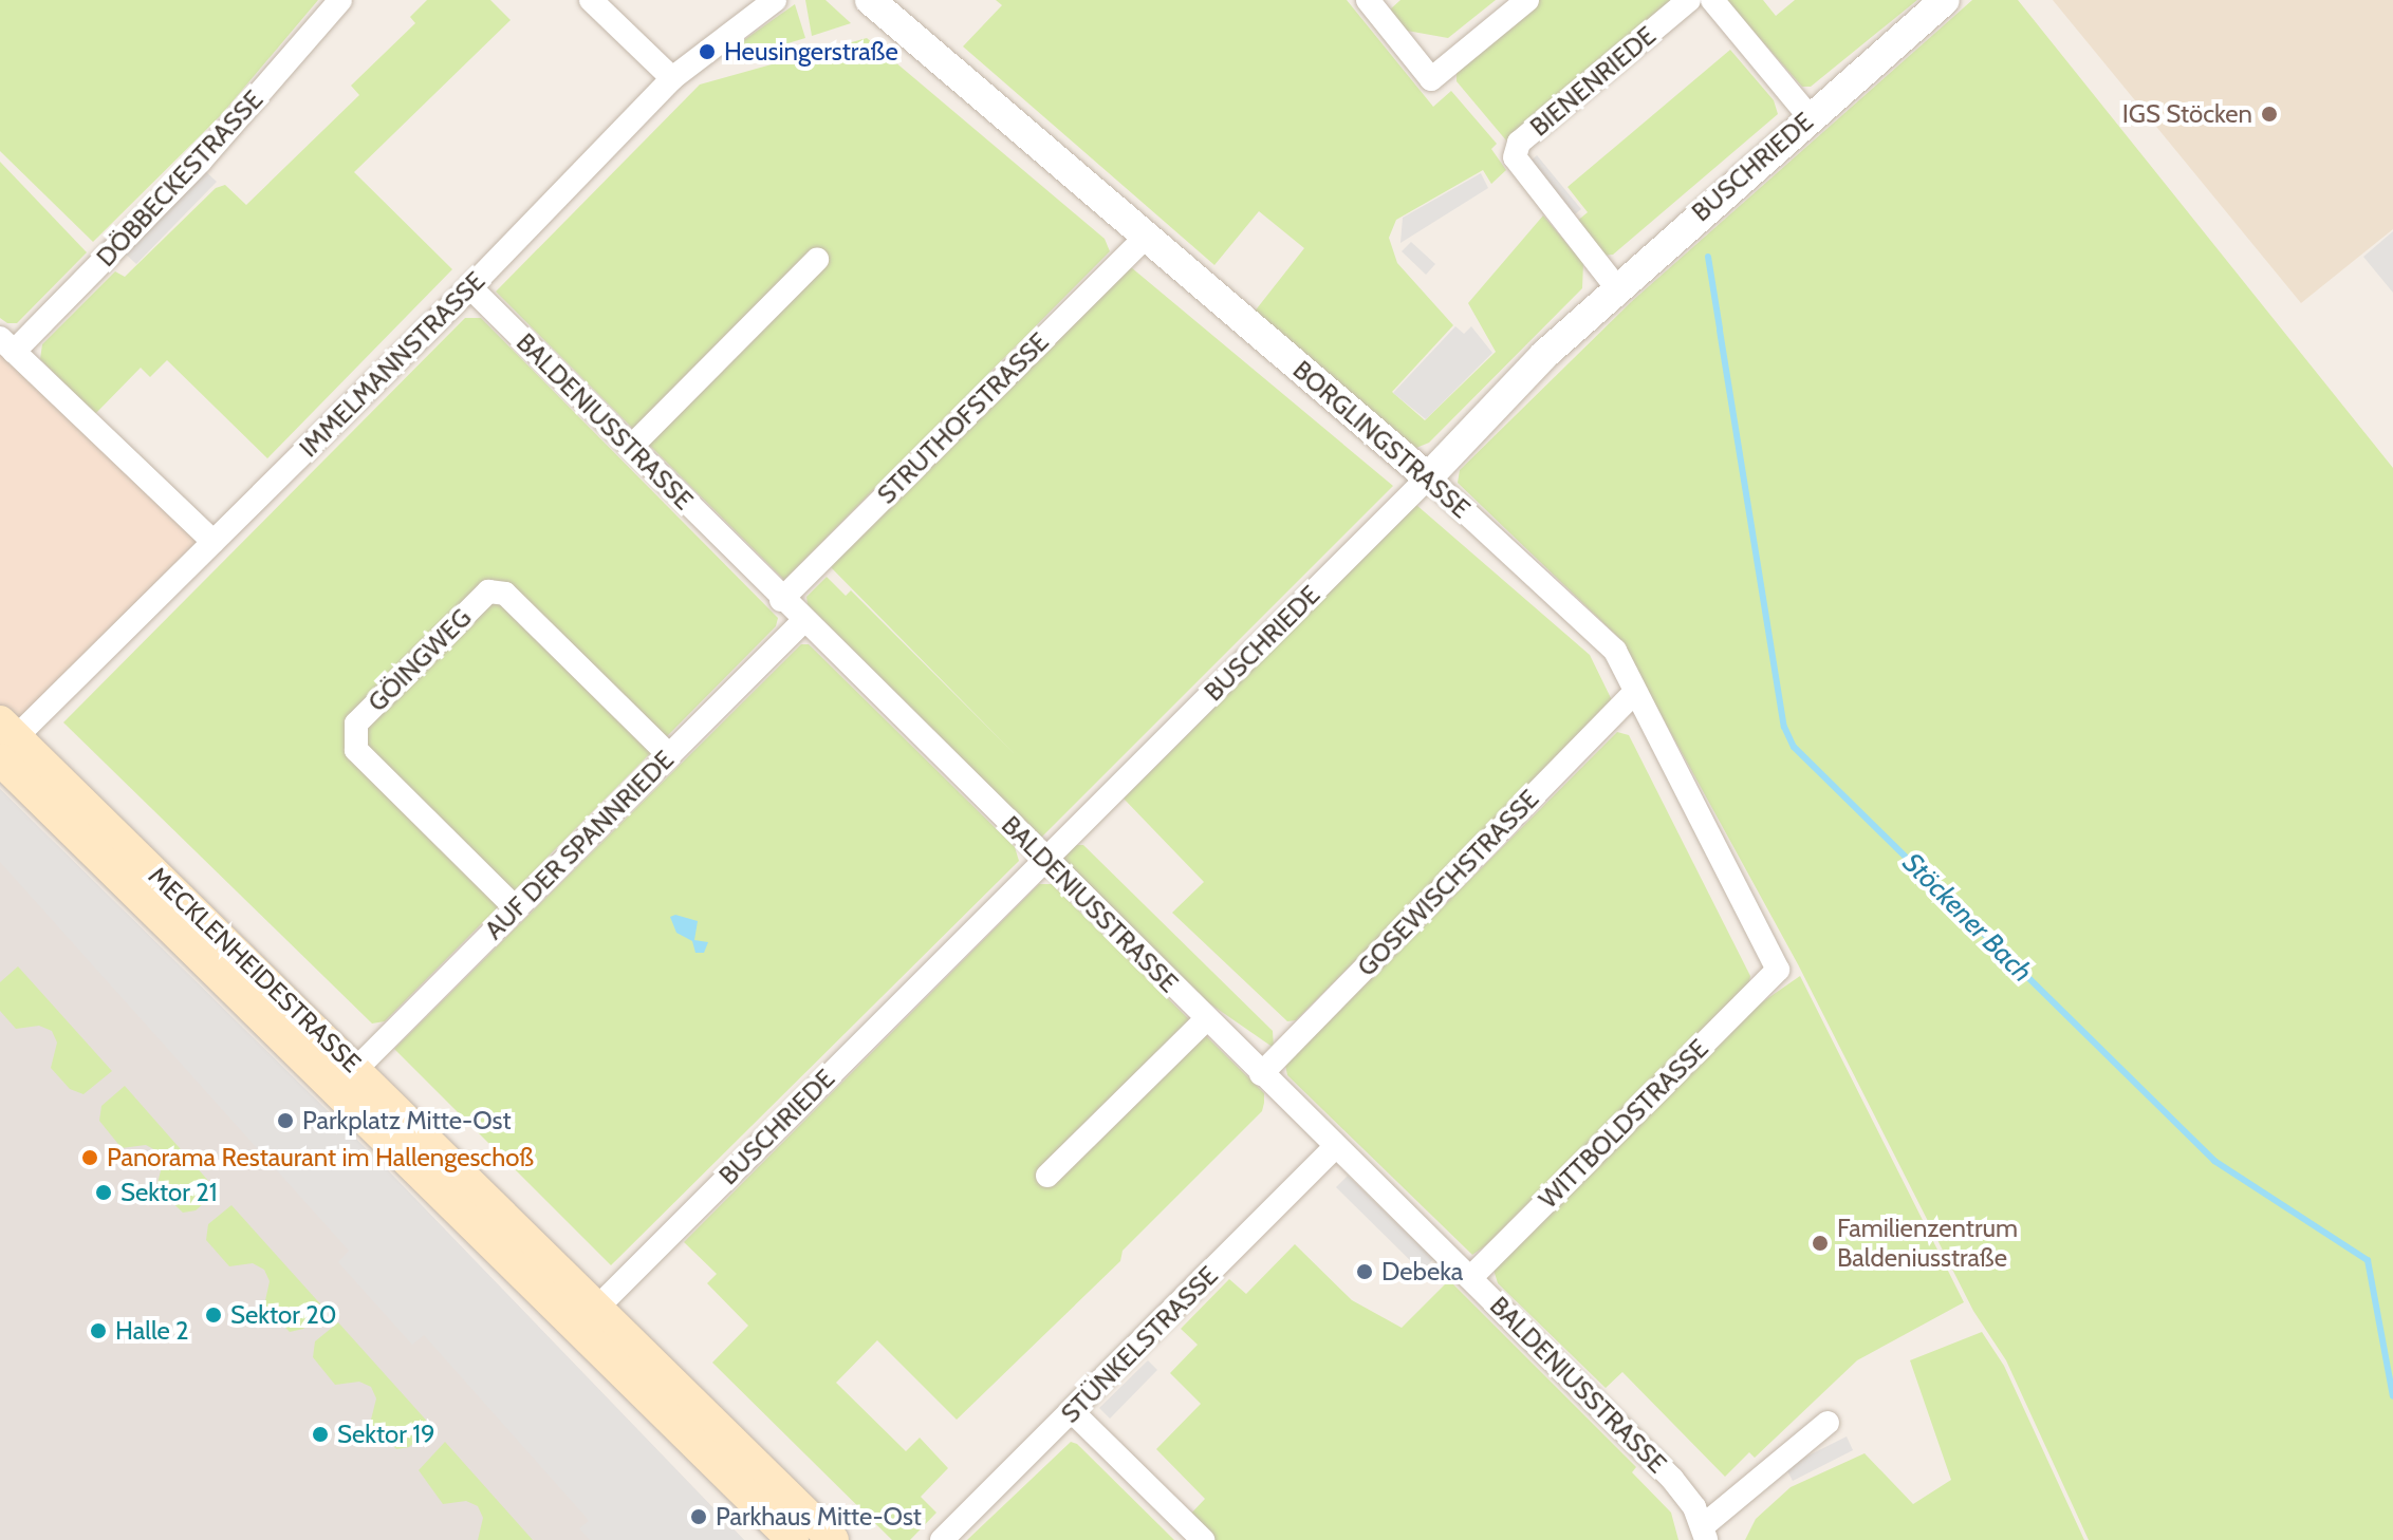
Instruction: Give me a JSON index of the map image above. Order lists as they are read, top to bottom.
{
  "streets": {
    "main road": ["MECKLENHEIDESTRASSE"],
    "street": [
      "BIENENRIEDE",
      "BUSCHRIEDE",
      "DÖBBECKESTRASSE",
      "IMMELMANNSTRASSE",
      "STRUTHOFSTRASSE",
      "BALDENIUSSTRASSE",
      "BORGLINGSTRASSE",
      "GÖINGWEG",
      "AUF DER SPANNRIEDE",
      "GOSEWISCHSTRASSE",
      "WITTBOLDSTRASSE",
      "STÜNKELSTRASSE"
    ]
  },
  "crossings": [
    ["BIENENRIEDE", "BUSCHRIEDE"],
    ["BUSCHRIEDE", "BALDENIUSSTRASSE"],
    ["BUSCHRIEDE", "BORGLINGSTRASSE"],
    ["BUSCHRIEDE", "MECKLENHEIDESTRASSE"],
    ["IMMELMANNSTRASSE", "BALDENIUSSTRASSE"],
    ["IMMELMANNSTRASSE", "MECKLENHEIDESTRASSE"],
    ["STRUTHOFSTRASSE", "BALDENIUSSTRASSE"],
    ["STRUTHOFSTRASSE", "BORGLINGSTRASSE"],
    ["BALDENIUSSTRASSE", "AUF DER SPANNRIEDE"],
    ["BALDENIUSSTRASSE", "GOSEWISCHSTRASSE"],
    ["BALDENIUSSTRASSE", "WITTBOLDSTRASSE"],
    ["BALDENIUSSTRASSE", "STÜNKELSTRASSE"],
    ["BORGLINGSTRASSE", "GOSEWISCHSTRASSE"],
    ["BORGLINGSTRASSE", "WITTBOLDSTRASSE"],
    ["GÖINGWEG", "AUF DER SPANNRIEDE"],
    ["AUF DER SPANNRIEDE", "MECKLENHEIDESTRASSE"]
  ],
  "water": ["Stöckener Bach"],
  "places": [
    "Heusingerstraße",
    "IGS Stöcken",
    "Parkplatz Mitte-Ost",
    "Panorama Restaurant im Hallengeschoß",
    "Sektor 21",
    "Familienzentrum Baldeniusstraße",
    "Debeka",
    "Sektor 20",
    "Halle 2",
    "Sektor 19",
    "Parkhaus Mitte-Ost"
  ]
}
